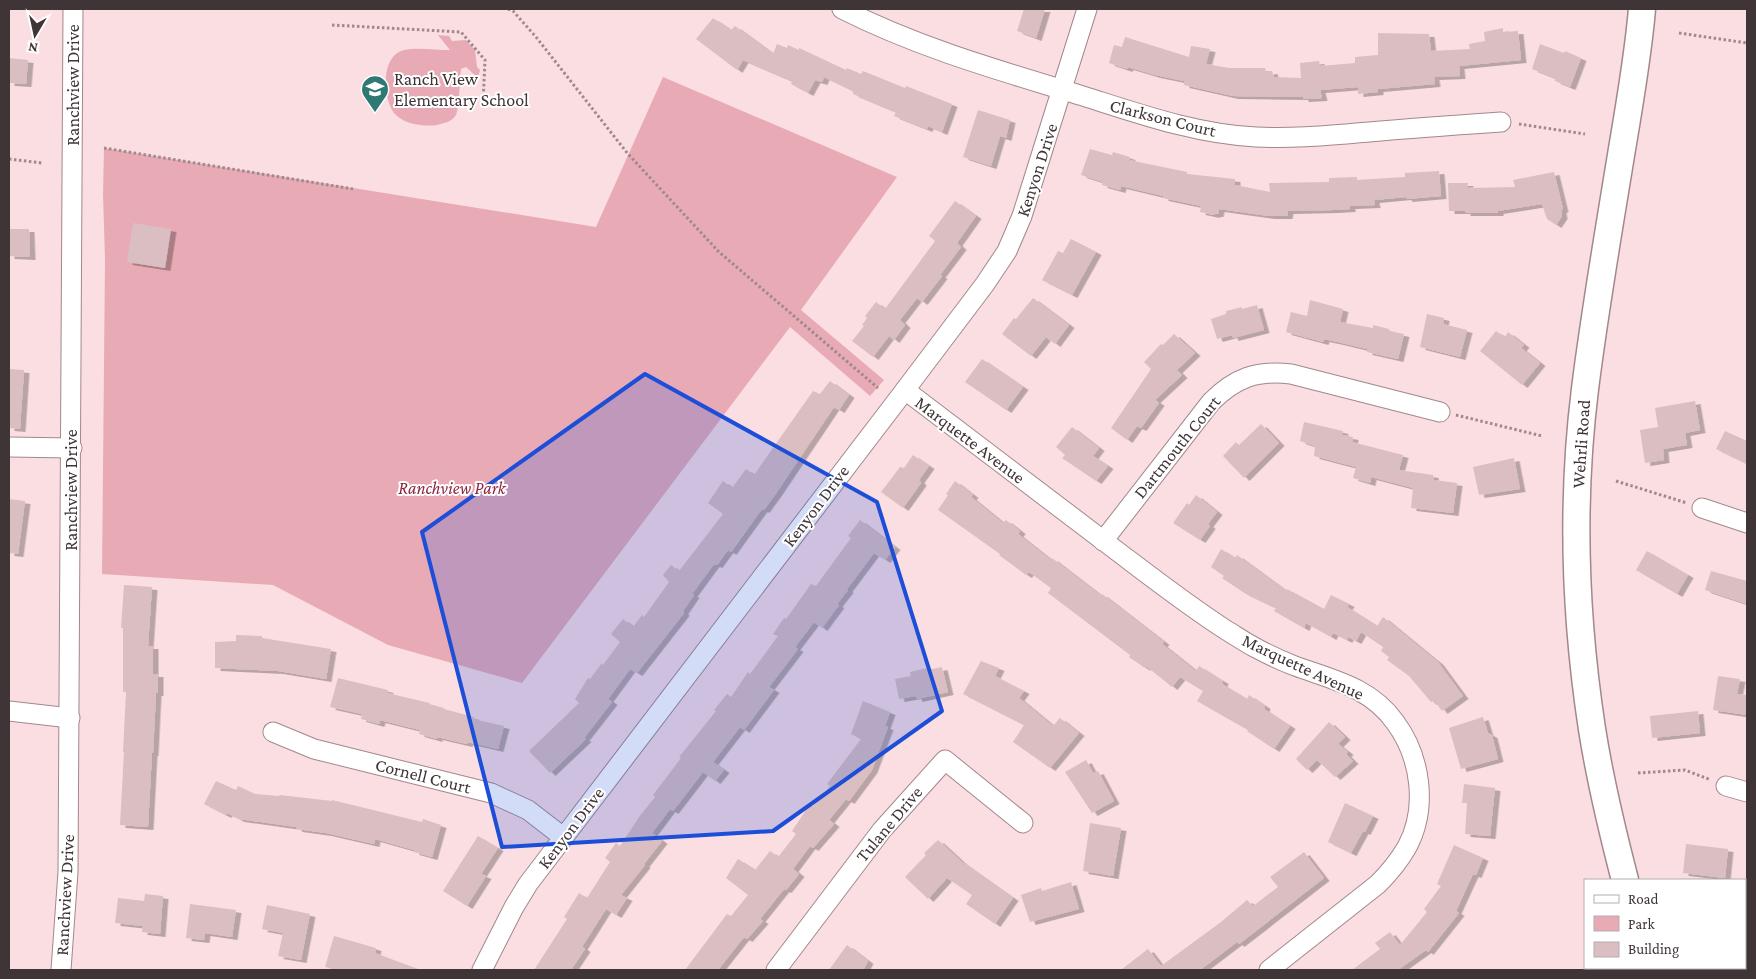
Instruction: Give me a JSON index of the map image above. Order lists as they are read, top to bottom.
{
  "streets": {
    "street": [
      "Ranchview Drive",
      "Clarkson Court",
      "Kenyon Drive",
      "Marquette Avenue",
      "Wehrli Road",
      "Dartmouth Court",
      "Cornell Court",
      "Tulane Drive"
    ]
  },
  "crossings": [
    ["Clarkson Court", "Kenyon Drive"],
    ["Kenyon Drive", "Marquette Avenue"],
    ["Kenyon Drive", "Cornell Court"],
    ["Marquette Avenue", "Dartmouth Court"]
  ],
  "parks": ["Ranchview Park"],
  "places": {
    "school or university": ["Ranch View Elementary School"]
  },
  "legend": ["Road", "Park", "Building"],
  "north": "bottom"
}
